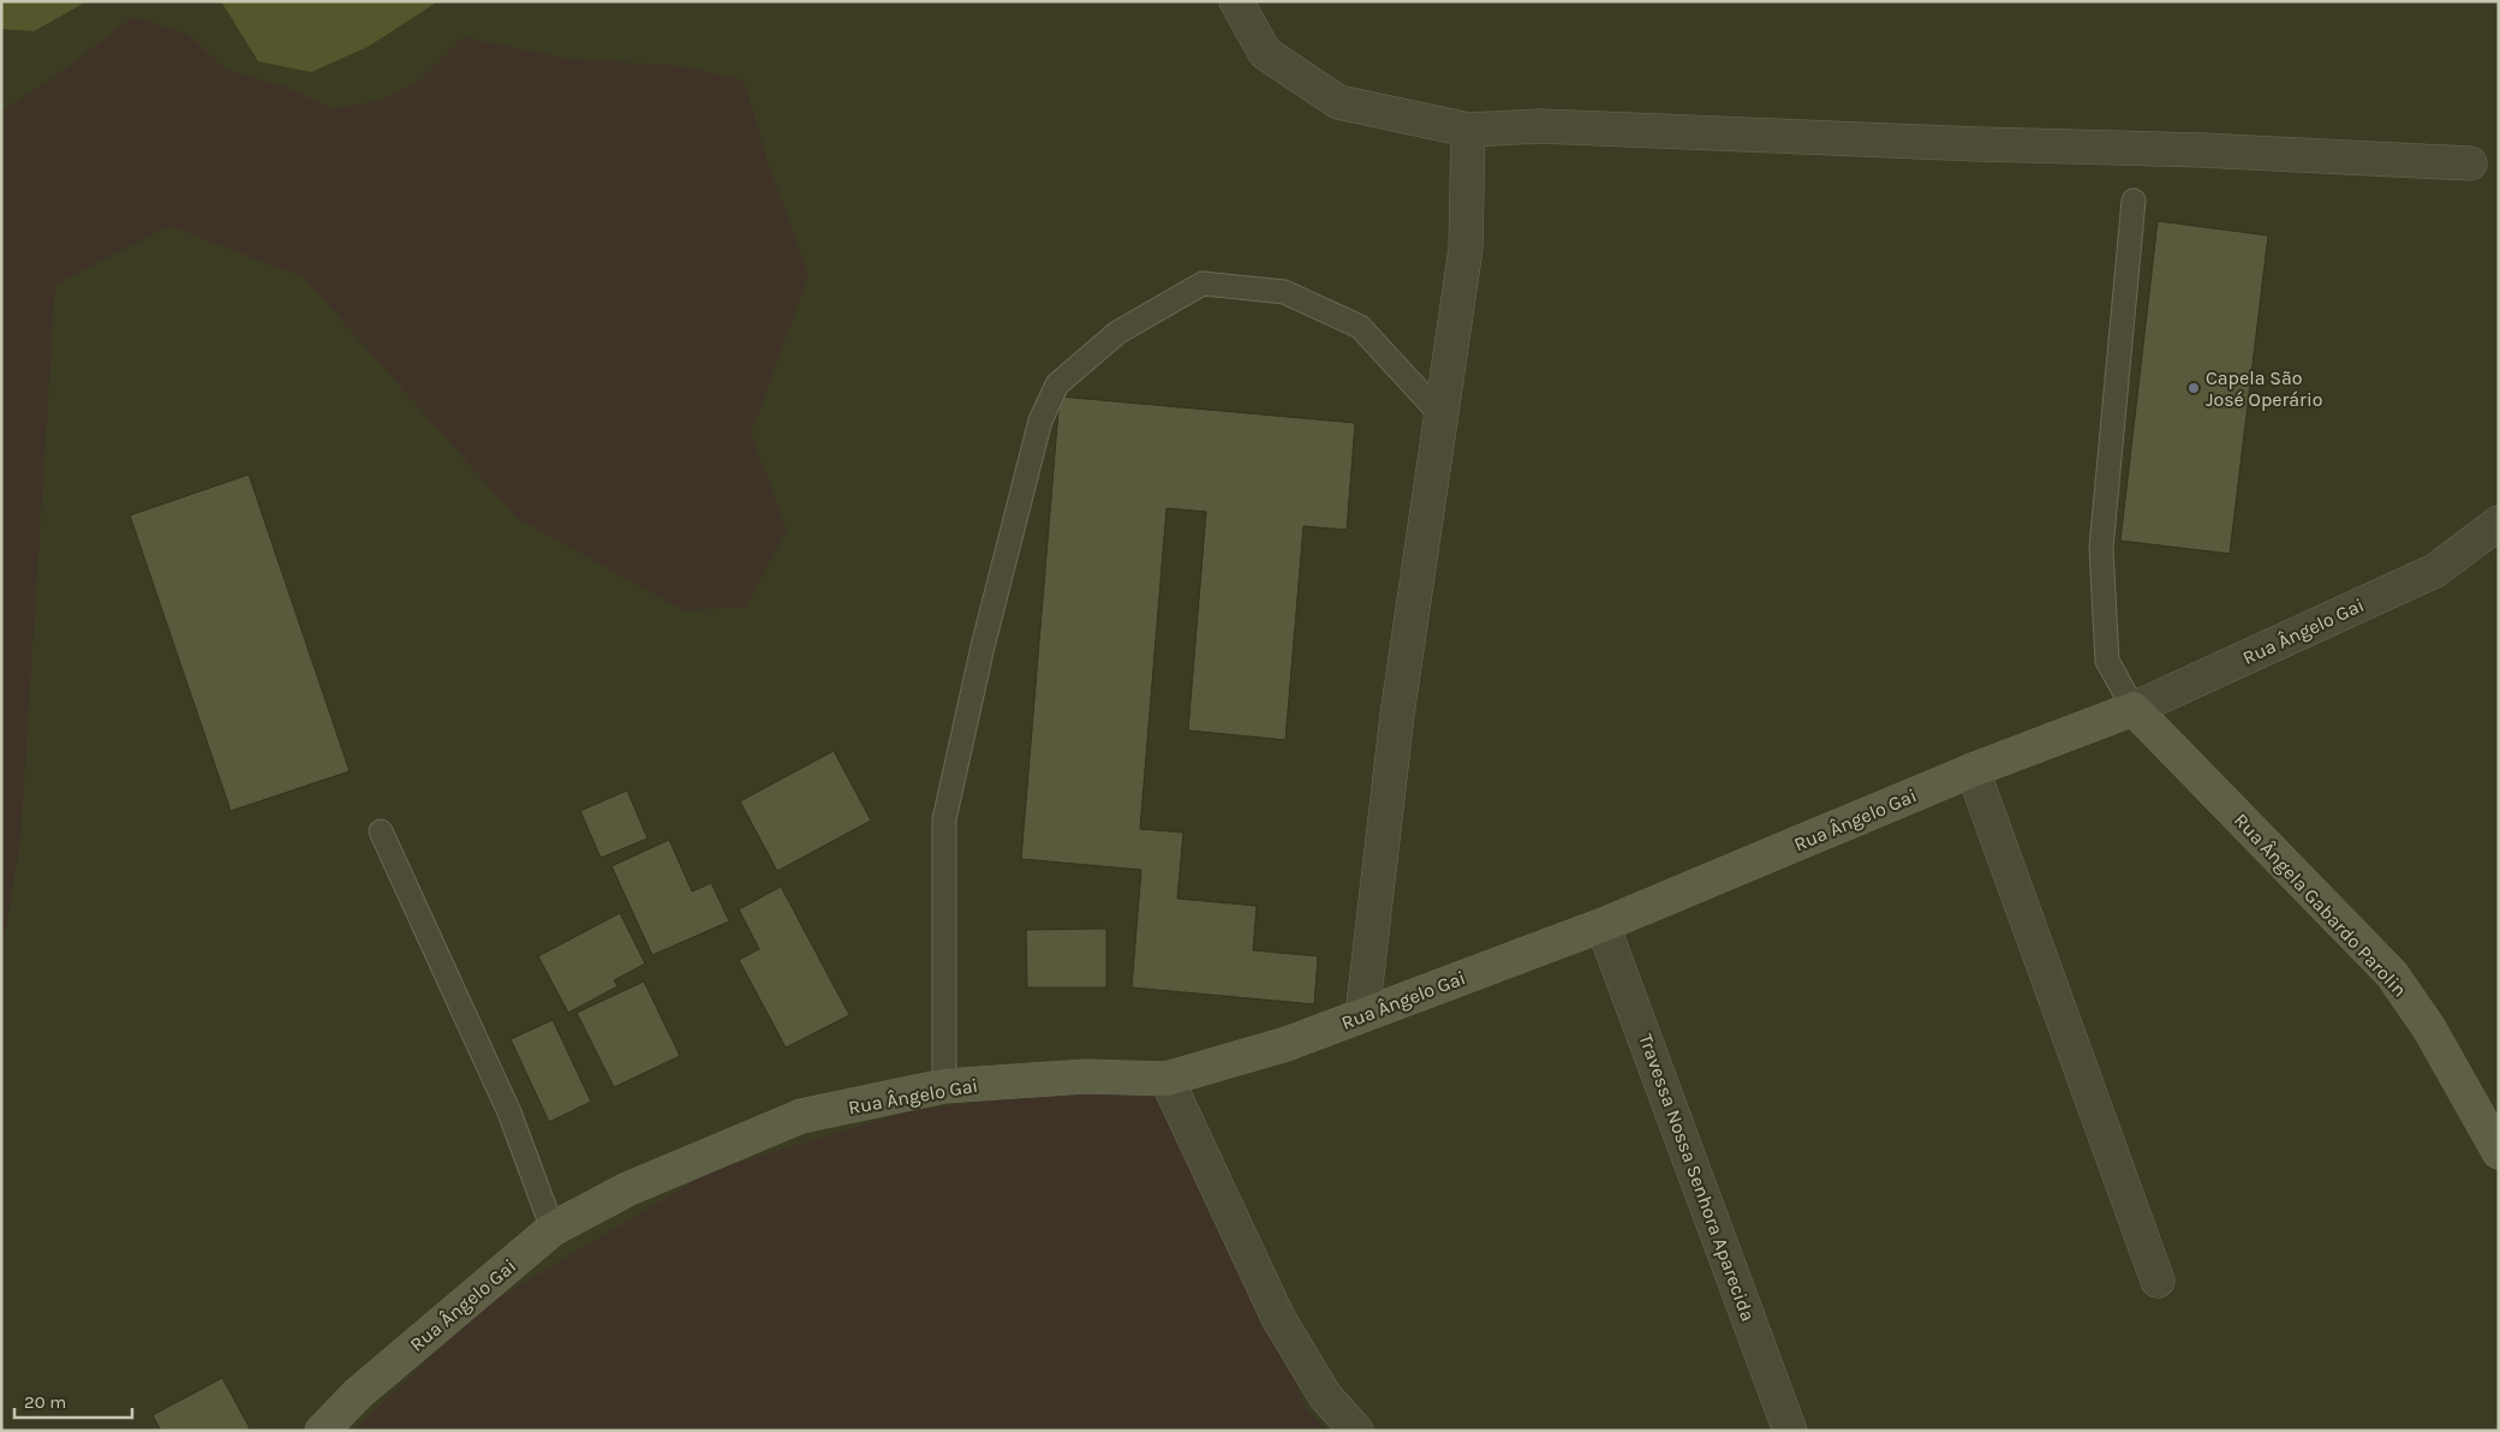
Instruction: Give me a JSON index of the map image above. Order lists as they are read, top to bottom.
{
  "streets": {
    "street": ["Rua Ângelo Gai", "Rua Ângela Gabardo Parolin", "Travessa Nossa Senhora Aparecida"]
  },
  "crossings": [
    ["Rua Ângelo Gai", "Rua Ângela Gabardo Parolin"],
    ["Rua Ângelo Gai", "Travessa Nossa Senhora Aparecida"]
  ],
  "places": ["Capela São José Operário"],
  "scale_bar": "20 m"
}
